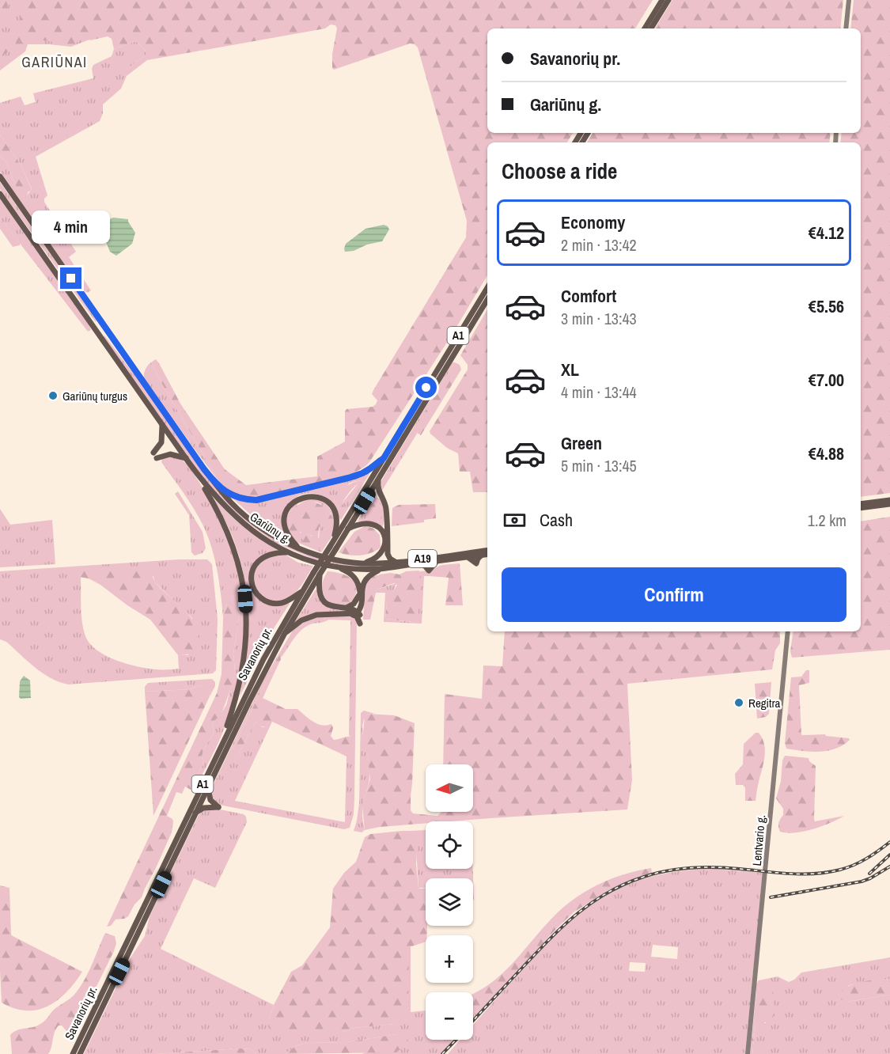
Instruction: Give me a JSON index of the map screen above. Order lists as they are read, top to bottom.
{
  "streets": {
    "highway": [
      "A1",
      "Gariūnų g.",
      "A19",
      "Savanorių pr."
    ],
    "main road": ["Lentvario g."]
  },
  "crossings": [
    ["Gariūnų g.", "A19"]
  ],
  "districts": ["GARIŪNAI"],
  "places": ["Gariūnų turgus", "Regitra"],
  "north": "left",
  "page": {
    "banner": ["Savanorių pr.", "Gariūnų g."],
    "heading": "Choose a ride",
    "list": [
      {
        "name": "Economy",
        "note": "2 min · 13:42",
        "value": "€4.12"
      },
      {
        "name": "Comfort",
        "note": "3 min · 13:43",
        "value": "€5.56"
      },
      {
        "name": "XL",
        "note": "4 min · 13:44",
        "value": "€7.00"
      },
      {
        "name": "Green",
        "note": "5 min · 13:45",
        "value": "€4.88"
      }
    ],
    "bubble": "4 min",
    "pay": ["Cash", "1.2 km"],
    "buttons": "Confirm",
    "map_buttons": ["+", "−"]
  }
}
